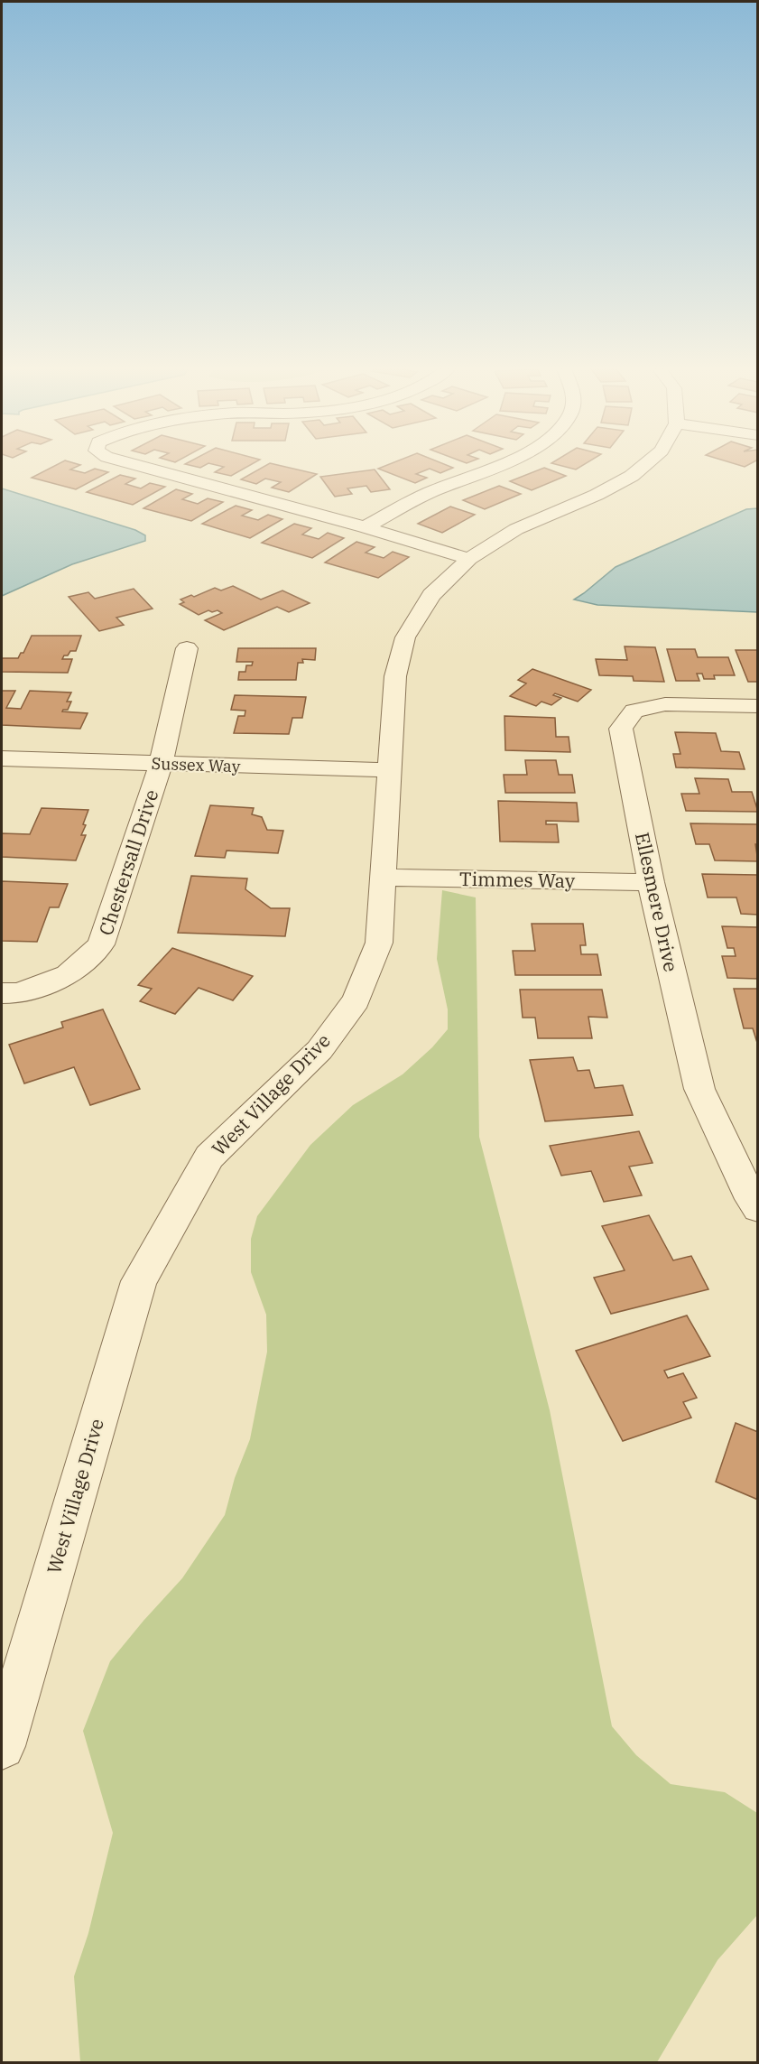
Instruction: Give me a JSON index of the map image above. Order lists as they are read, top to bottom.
{
  "streets": {
    "street": [
      "Sussex Way",
      "Chestersall Drive",
      "Timmes Way",
      "Ellesmere Drive",
      "West Village Drive"
    ]
  },
  "crossings": [
    ["Sussex Way", "Chestersall Drive"],
    ["Sussex Way", "West Village Drive"],
    ["Timmes Way", "Ellesmere Drive"],
    ["Timmes Way", "West Village Drive"]
  ]
}
